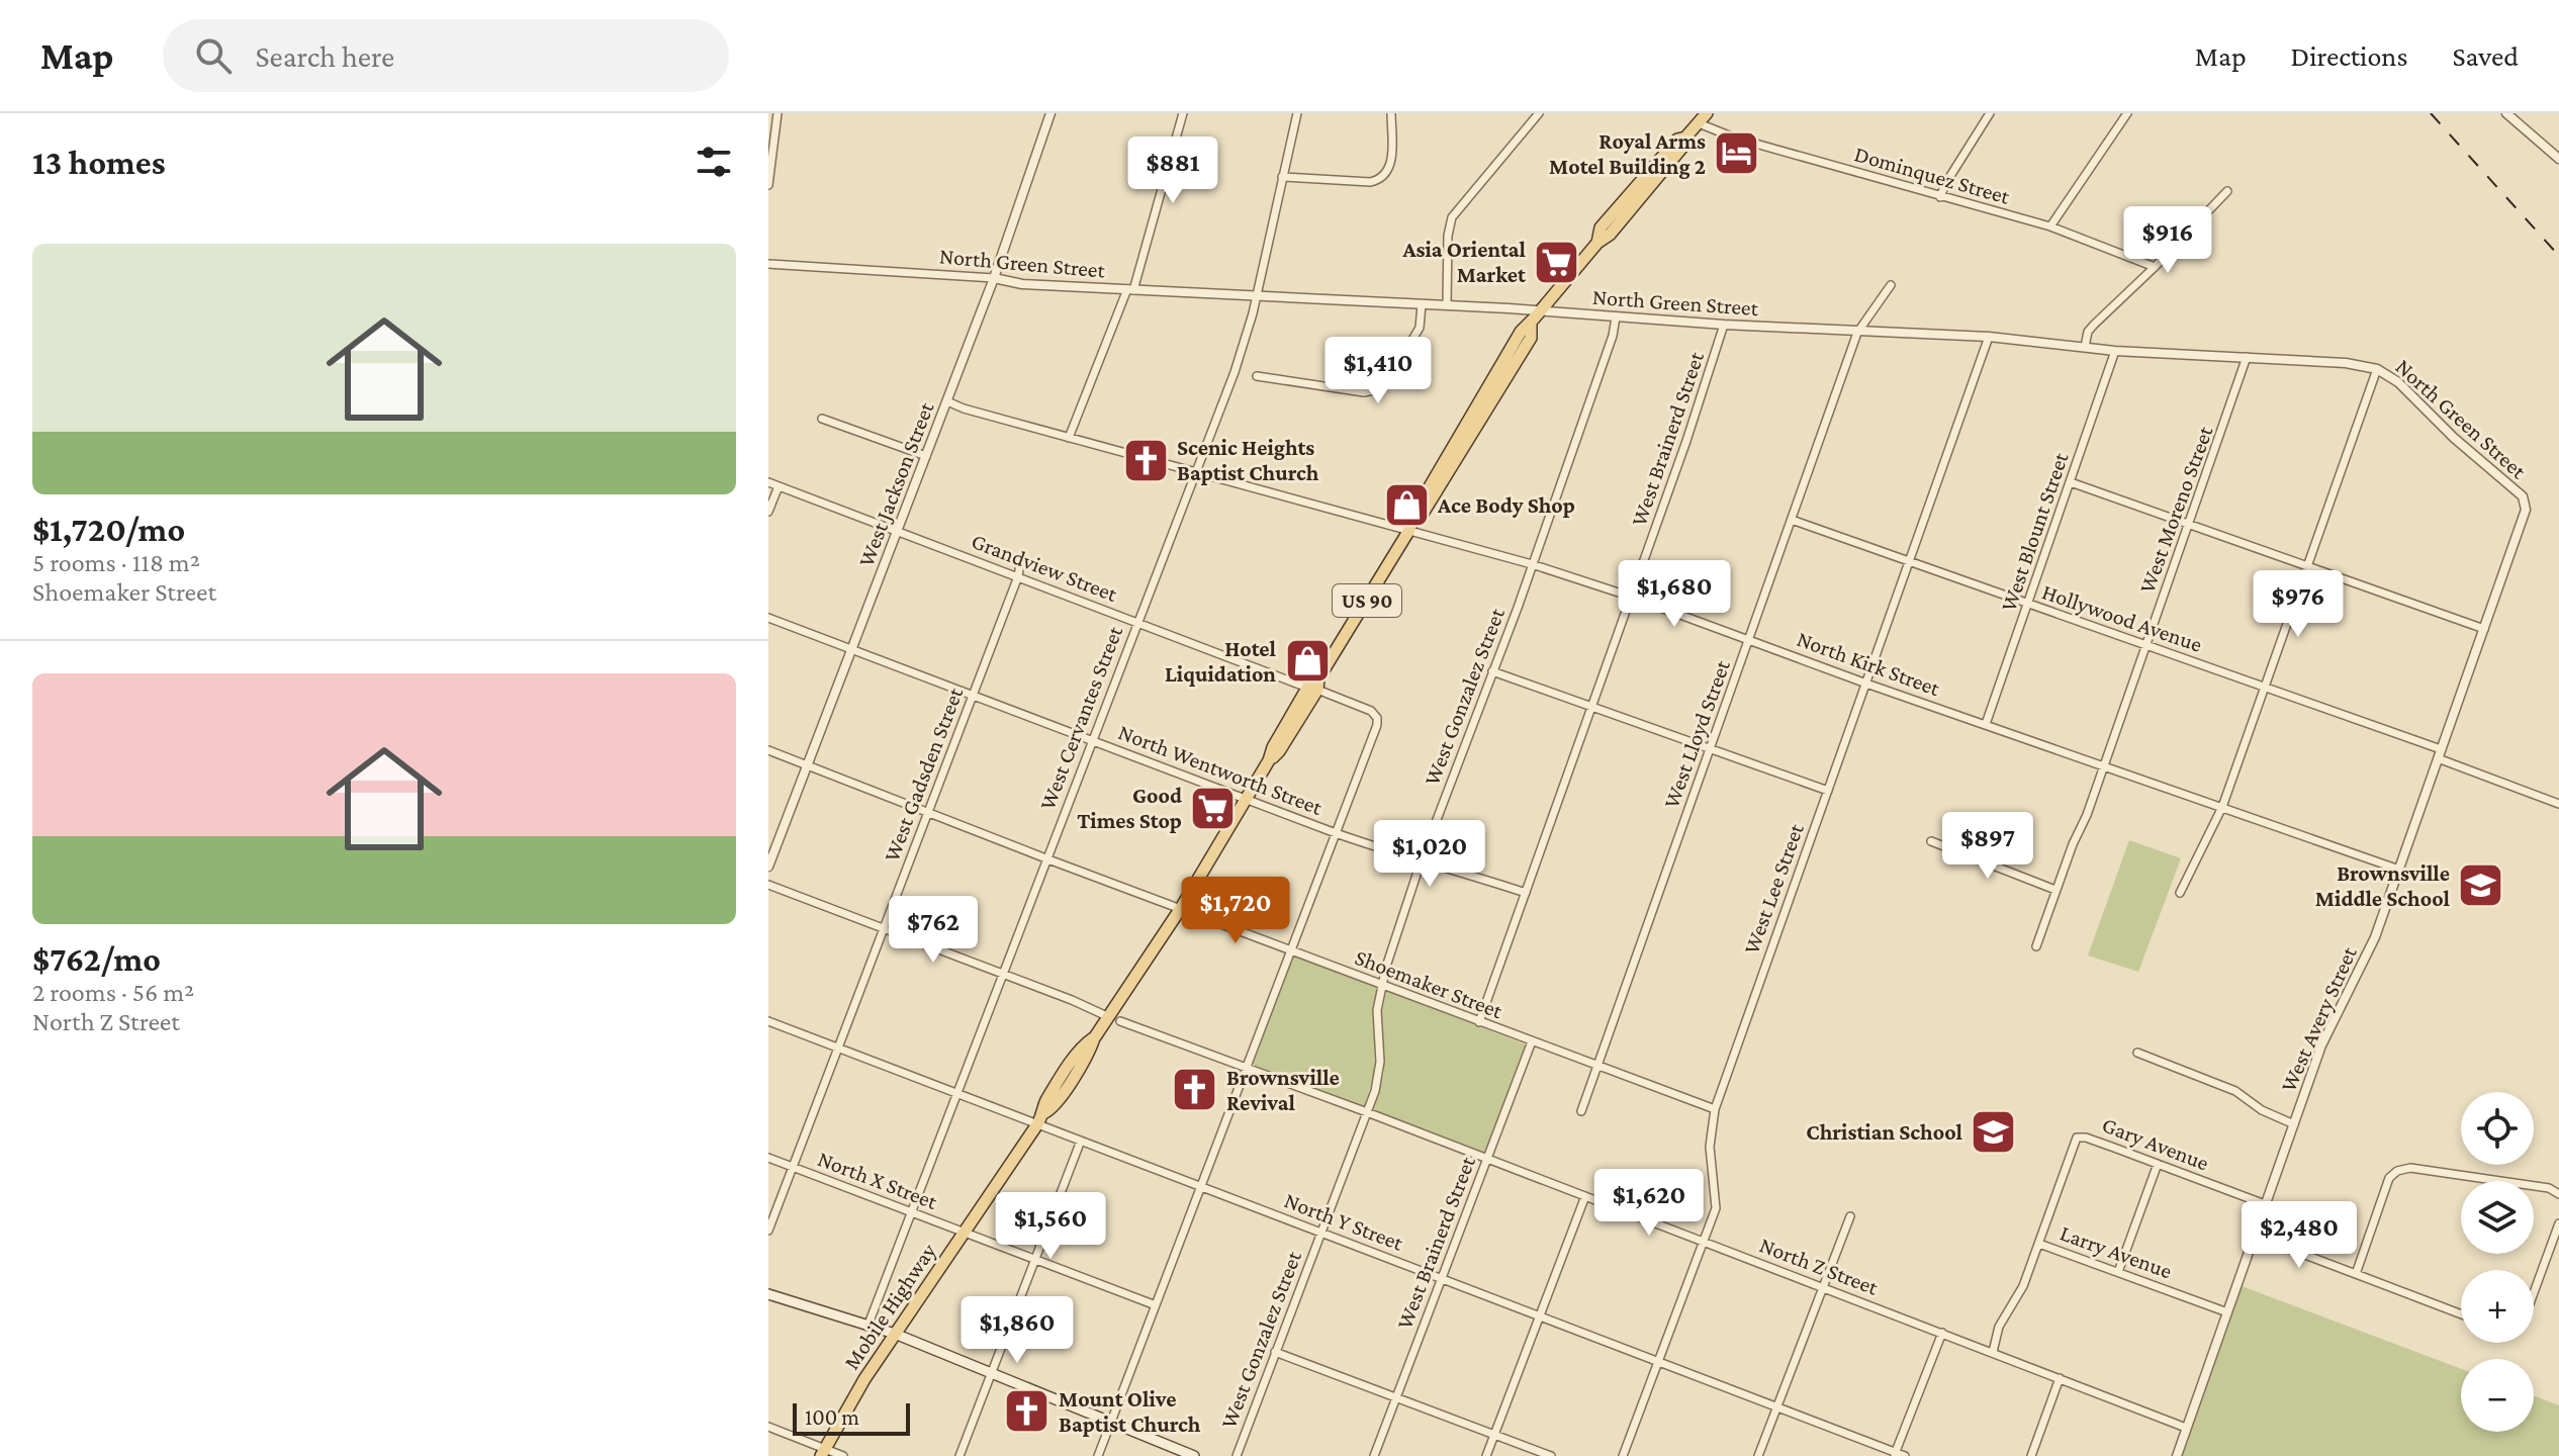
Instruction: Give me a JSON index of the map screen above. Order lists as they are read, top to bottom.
{
  "streets": {
    "main road": ["US 90", "Mobile Highway"],
    "street": [
      "Dominquez Street",
      "North Green Street",
      "West Brainerd Street",
      "West Jackson Street",
      "West Moreno Street",
      "West Blount Street",
      "Grandview Street",
      "Hollywood Avenue",
      "North Kirk Street",
      "West Gonzalez Street",
      "West Cervantes Street",
      "West Lloyd Street",
      "North Wentworth Street",
      "West Gadsden Street",
      "West Lee Street",
      "Shoemaker Street",
      "West Avery Street",
      "Gary Avenue",
      "North X Street",
      "North Y Street",
      "Larry Avenue",
      "North Z Street"
    ]
  },
  "crossings": [
    ["Dominquez Street", "Mobile Highway"],
    ["North Green Street", "West Brainerd Street"],
    ["North Green Street", "West Jackson Street"],
    ["North Green Street", "West Moreno Street"],
    ["North Green Street", "West Blount Street"],
    ["North Green Street", "West Gonzalez Street"],
    ["North Green Street", "West Cervantes Street"],
    ["North Green Street", "West Lloyd Street"],
    ["North Green Street", "West Lee Street"],
    ["North Green Street", "West Avery Street"],
    ["North Green Street", "Mobile Highway"],
    ["West Brainerd Street", "North Kirk Street"],
    ["West Brainerd Street", "North Wentworth Street"],
    ["West Brainerd Street", "Shoemaker Street"],
    ["West Brainerd Street", "North Y Street"],
    ["West Brainerd Street", "North Z Street"],
    ["West Jackson Street", "Grandview Street"],
    ["West Jackson Street", "North Kirk Street"],
    ["West Jackson Street", "North Wentworth Street"],
    ["West Jackson Street", "Shoemaker Street"],
    ["West Moreno Street", "Hollywood Avenue"],
    ["West Moreno Street", "North Kirk Street"],
    ["West Blount Street", "Hollywood Avenue"],
    ["West Blount Street", "North Kirk Street"],
    ["Grandview Street", "West Cervantes Street"],
    ["Grandview Street", "North Wentworth Street"],
    ["Grandview Street", "West Gadsden Street"],
    ["Grandview Street", "Mobile Highway"],
    ["Hollywood Avenue", "West Lloyd Street"],
    ["Hollywood Avenue", "West Lee Street"],
    ["Hollywood Avenue", "West Avery Street"],
    ["North Kirk Street", "West Gonzalez Street"],
    ["North Kirk Street", "West Cervantes Street"],
    ["North Kirk Street", "West Lloyd Street"],
    ["North Kirk Street", "West Lee Street"],
    ["North Kirk Street", "West Avery Street"],
    ["North Kirk Street", "Mobile Highway"],
    ["West Gonzalez Street", "North Wentworth Street"],
    ["West Gonzalez Street", "Shoemaker Street"],
    ["West Gonzalez Street", "North Y Street"],
    ["West Gonzalez Street", "North Z Street"],
    ["West Cervantes Street", "North Wentworth Street"],
    ["West Cervantes Street", "Shoemaker Street"],
    ["West Cervantes Street", "North X Street"],
    ["West Cervantes Street", "North Y Street"],
    ["West Cervantes Street", "North Z Street"],
    ["West Lloyd Street", "Shoemaker Street"],
    ["North Wentworth Street", "West Gadsden Street"],
    ["North Wentworth Street", "Mobile Highway"],
    ["West Gadsden Street", "Shoemaker Street"],
    ["West Gadsden Street", "North X Street"],
    ["West Gadsden Street", "North Y Street"],
    ["West Gadsden Street", "North Z Street"],
    ["West Lee Street", "Shoemaker Street"],
    ["West Lee Street", "North Y Street"],
    ["West Lee Street", "North Z Street"],
    ["Shoemaker Street", "Mobile Highway"],
    ["West Avery Street", "Gary Avenue"],
    ["West Avery Street", "Larry Avenue"],
    ["West Avery Street", "North Z Street"],
    ["Gary Avenue", "Larry Avenue"],
    ["North X Street", "Mobile Highway"],
    ["North Y Street", "Mobile Highway"],
    ["North Z Street", "Mobile Highway"]
  ],
  "places": {
    "hotel": ["Royal Arms Motel Building 2"],
    "supermarket": ["Asia Oriental Market", "Good Times Stop"],
    "church": ["Scenic Heights Baptist Church", "Brownsville Revival", "Mount Olive Baptist Church"],
    "shop": ["Ace Body Shop", "Hotel Liquidation"],
    "school or university": ["Brownsville Middle School", "Christian School"]
  },
  "scale_bar": "100 m",
  "page": {
    "header": "Map",
    "search": "Search here",
    "nav": ["Map", "Directions", "Saved"],
    "heading": "13 homes",
    "price": [
      "$881",
      "$916",
      "$1,410",
      "$1,680",
      "$976",
      "$897",
      "$1,020",
      "$1,720",
      "$762",
      "$1,620",
      "$1,560",
      "$2,480",
      "$1,860"
    ],
    "list": [
      {
        "name": "$1,720/mo",
        "note": "5 rooms · 118 m² · Shoemaker Street"
      },
      {
        "name": "$762/mo",
        "note": "2 rooms · 56 m² · North Z Street"
      }
    ],
    "map_buttons": ["+", "−"],
    "scale": "100 m"
  }
}
